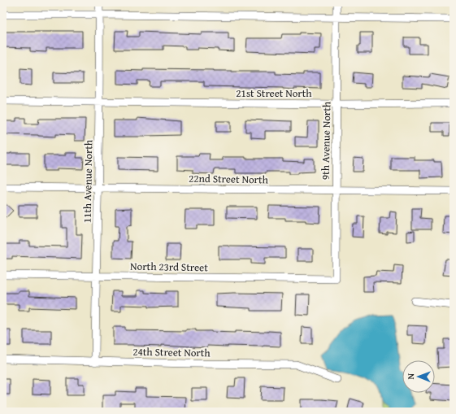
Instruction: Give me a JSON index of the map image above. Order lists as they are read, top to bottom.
{
  "streets": {
    "street": [
      "21st Street North",
      "9th Avenue North",
      "22nd Street North",
      "11th Avenue North",
      "North 23rd Street",
      "24th Street North"
    ]
  },
  "crossings": [
    ["21st Street North", "9th Avenue North"],
    ["21st Street North", "11th Avenue North"],
    ["9th Avenue North", "22nd Street North"],
    ["9th Avenue North", "North 23rd Street"],
    ["22nd Street North", "11th Avenue North"],
    ["11th Avenue North", "North 23rd Street"],
    ["11th Avenue North", "24th Street North"]
  ],
  "north": "left"
}
